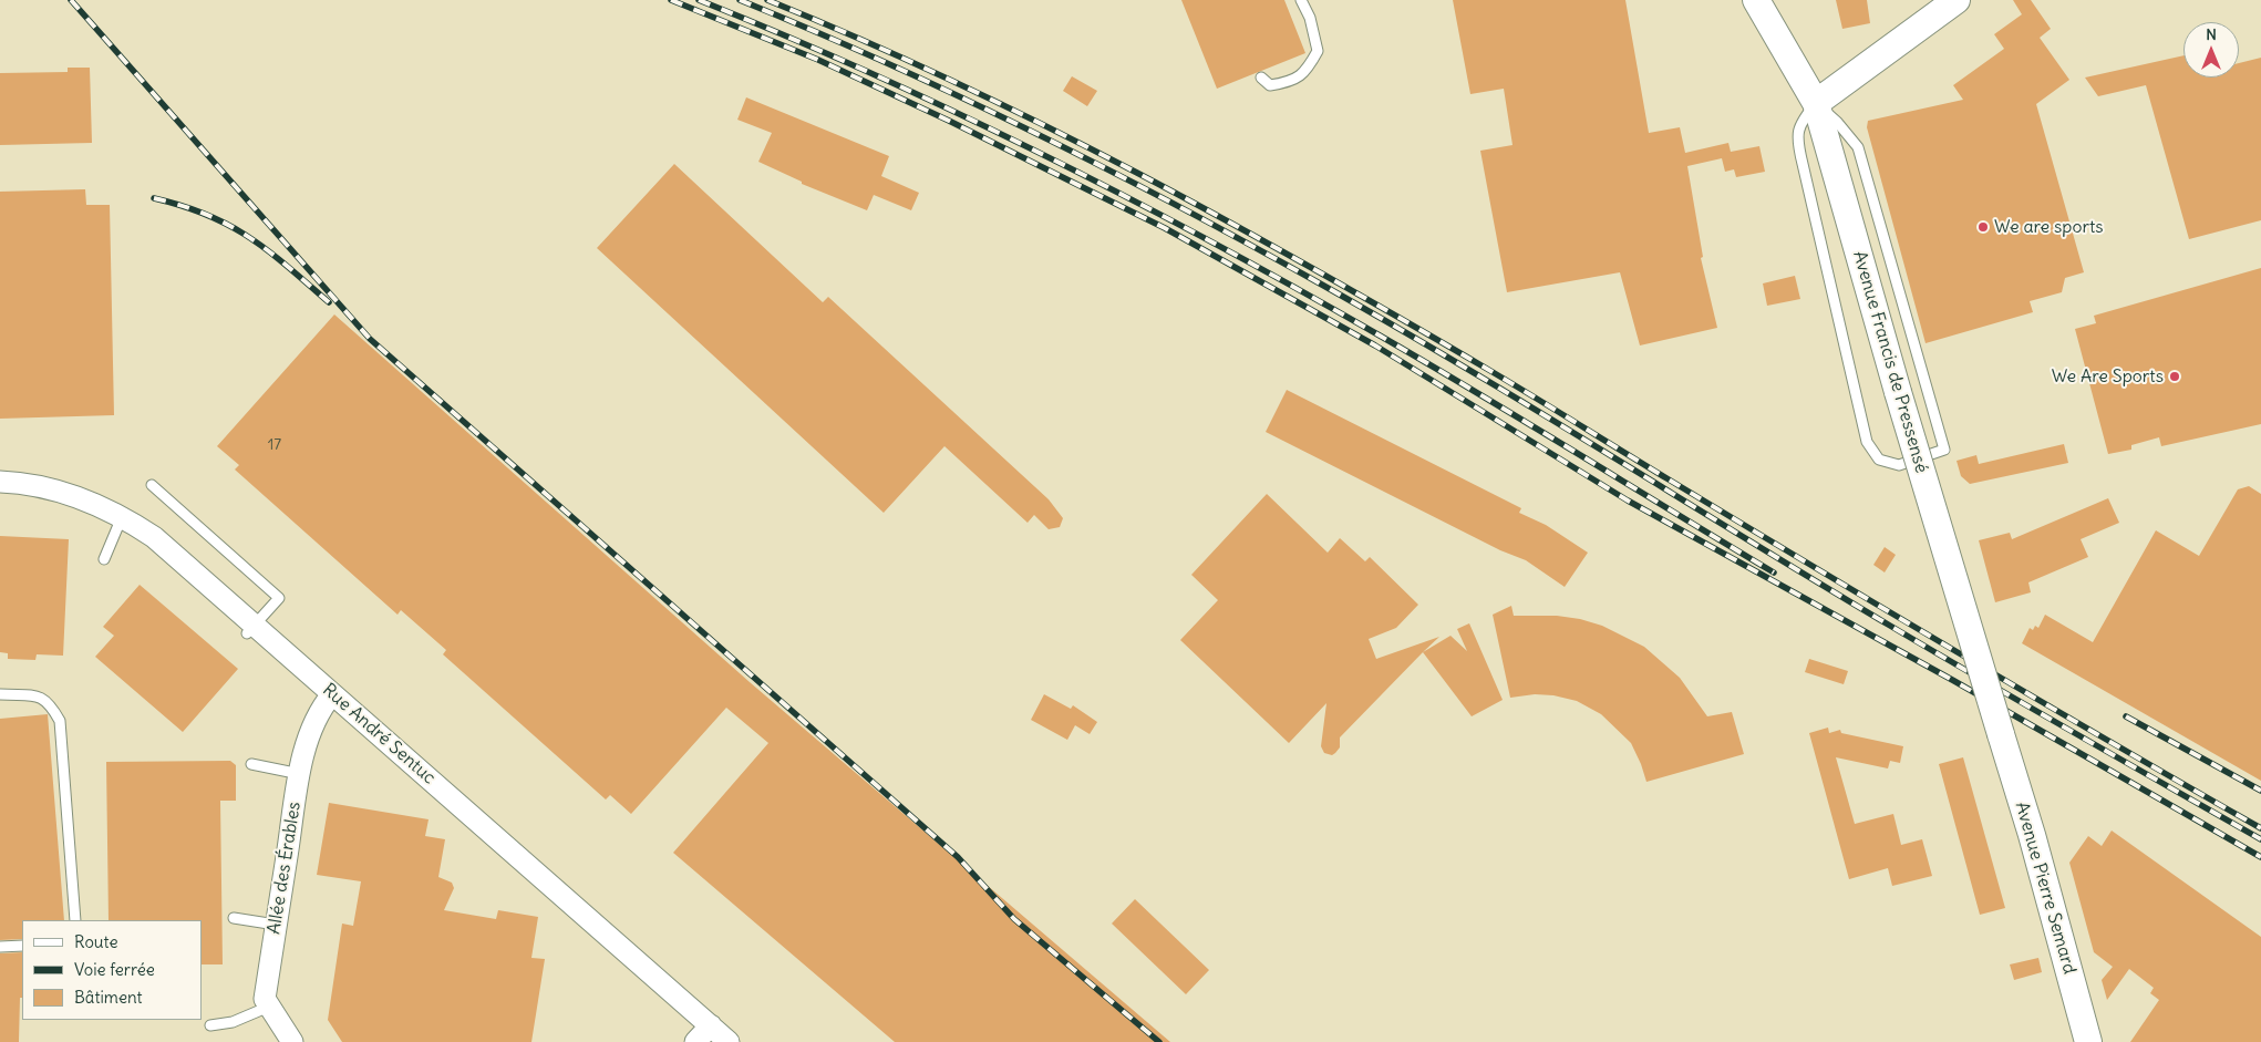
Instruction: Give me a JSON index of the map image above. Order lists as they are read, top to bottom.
{
  "streets": {
    "street": [
      "Avenue Francis de Pressensé",
      "Rue André Sentuc",
      "Allée des Érables",
      "Avenue Pierre Semard"
    ]
  },
  "crossings": [
    ["Avenue Francis de Pressensé", "Avenue Pierre Semard"],
    ["Rue André Sentuc", "Allée des Érables"]
  ],
  "places": ["We are sports", "We Are Sports"],
  "house_numbers": ["17"],
  "legend": ["Route", "Voie ferrée", "Bâtiment"],
  "north": "top"
}
